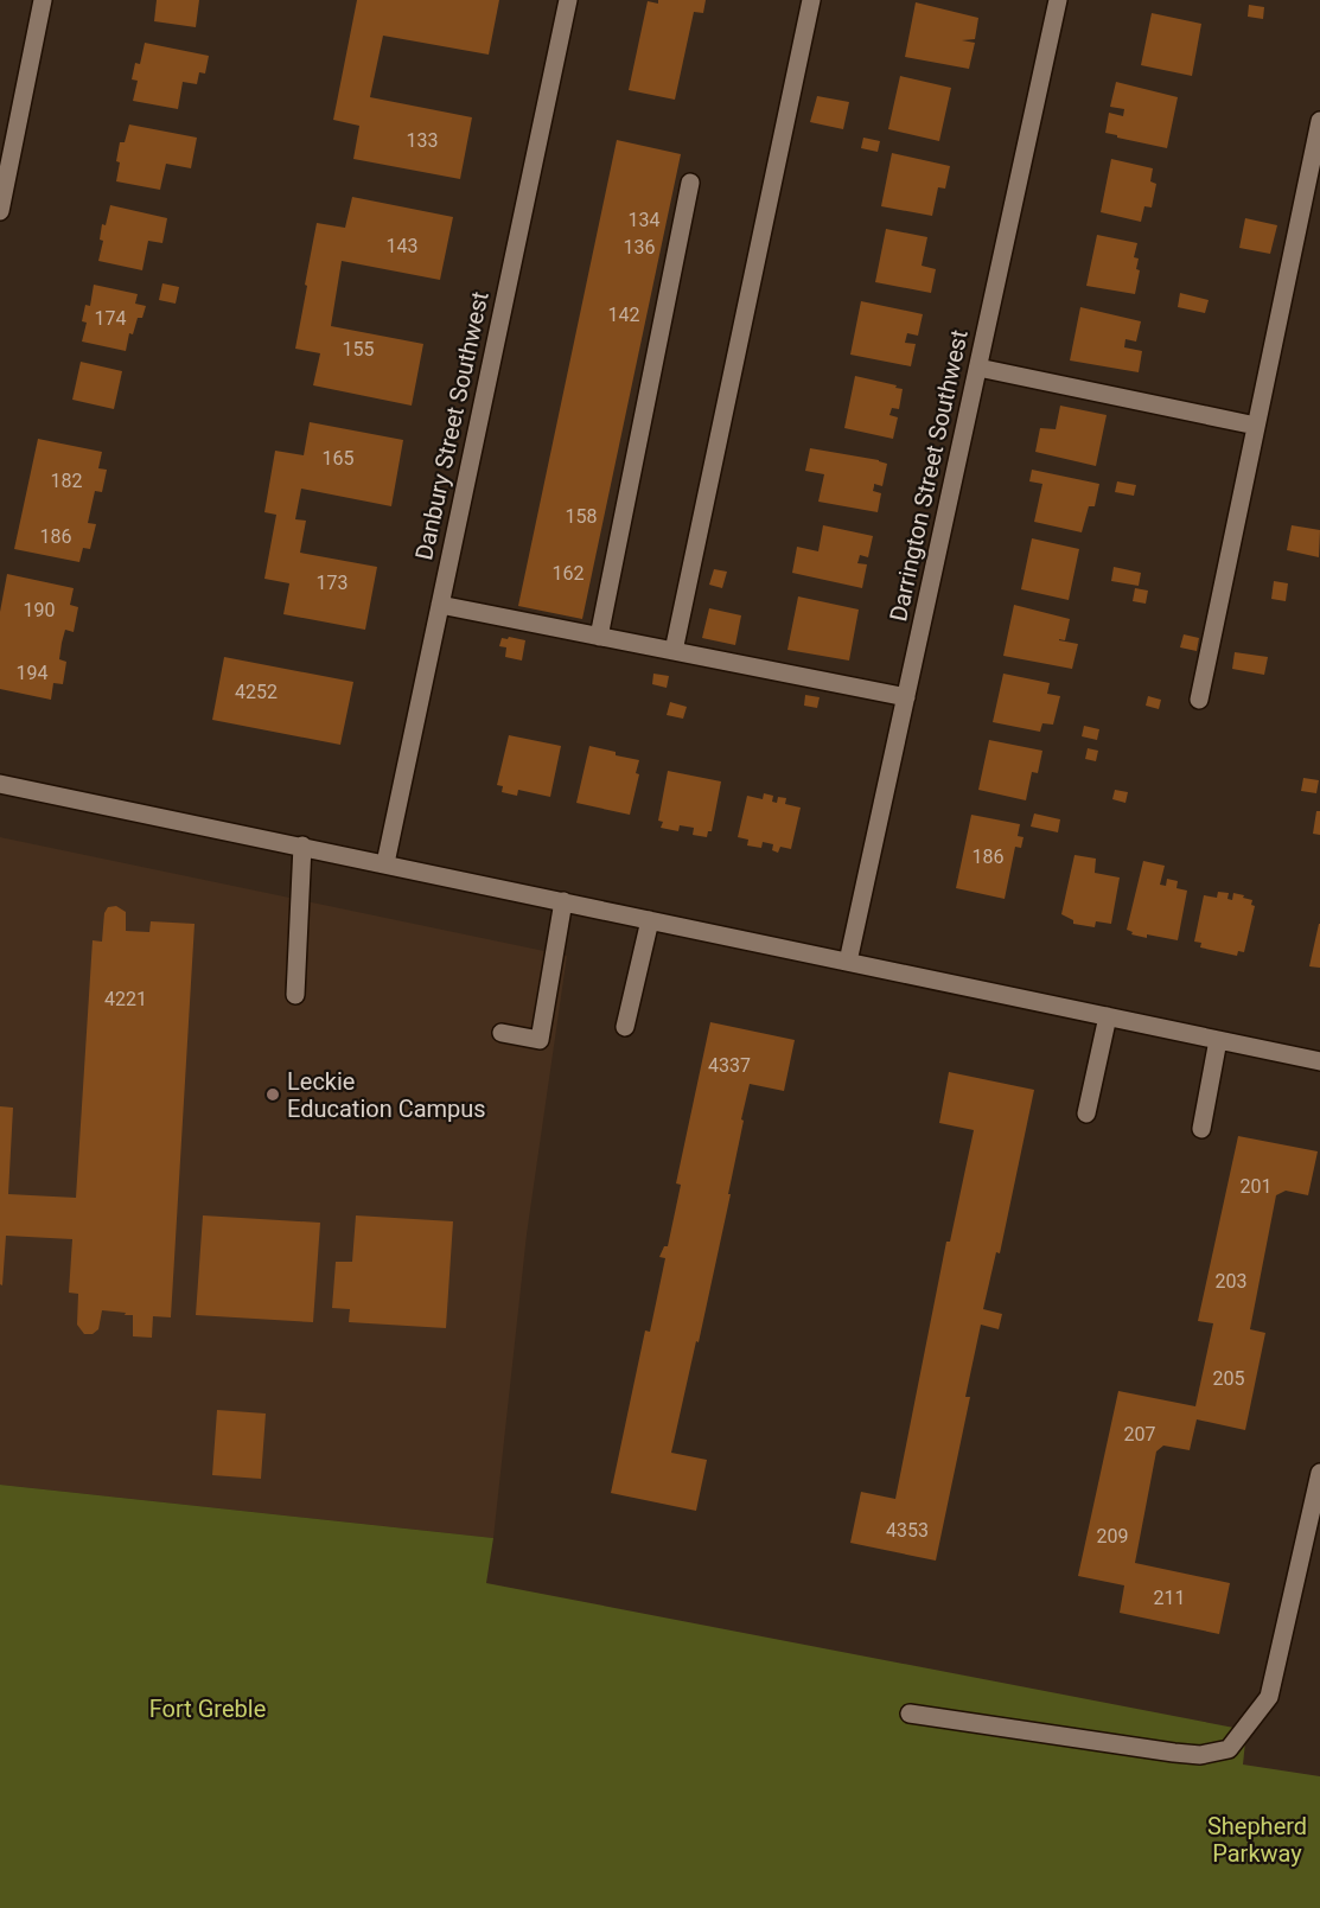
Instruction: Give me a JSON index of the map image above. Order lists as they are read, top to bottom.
{
  "streets": {
    "street": ["Danbury Street Southwest", "Darrington Street Southwest"]
  },
  "parks": ["Fort Greble", "Shepherd Parkway"],
  "places": ["Leckie Education Campus"],
  "house_numbers": [
    "133",
    "134",
    "143",
    "136",
    "142",
    "174",
    "155",
    "165",
    "182",
    "158",
    "186",
    "162",
    "173",
    "190",
    "194",
    "4252",
    "186",
    "4221",
    "4337",
    "201",
    "203",
    "205",
    "207",
    "4353",
    "209",
    "211"
  ]
}
